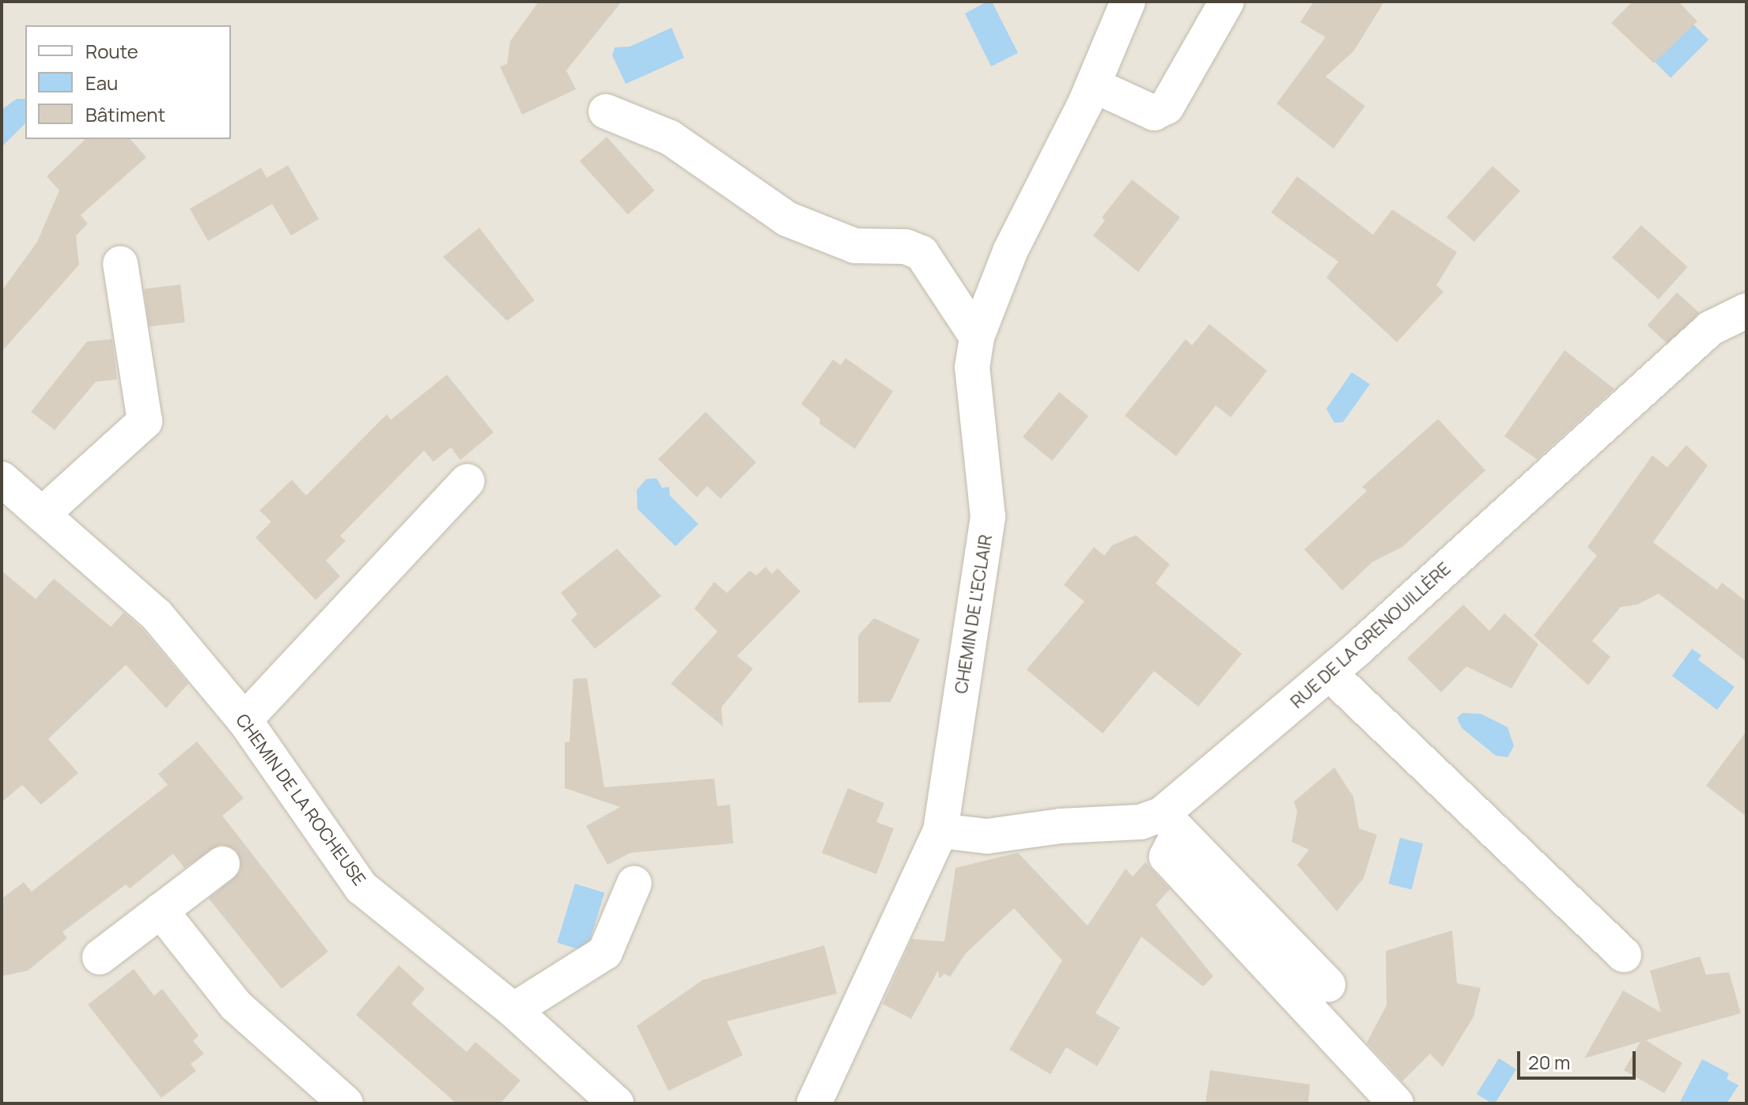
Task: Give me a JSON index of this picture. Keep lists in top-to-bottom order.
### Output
{
  "streets": {
    "street": ["CHEMIN DE L'ECLAIR", "RUE DE LA GRENOUILLÈRE", "CHEMIN DE LA ROCHEUSE"]
  },
  "crossings": [
    ["CHEMIN DE L'ECLAIR", "RUE DE LA GRENOUILLÈRE"]
  ],
  "legend": ["Route", "Eau", "Bâtiment"],
  "scale_bar": "20 m"
}
